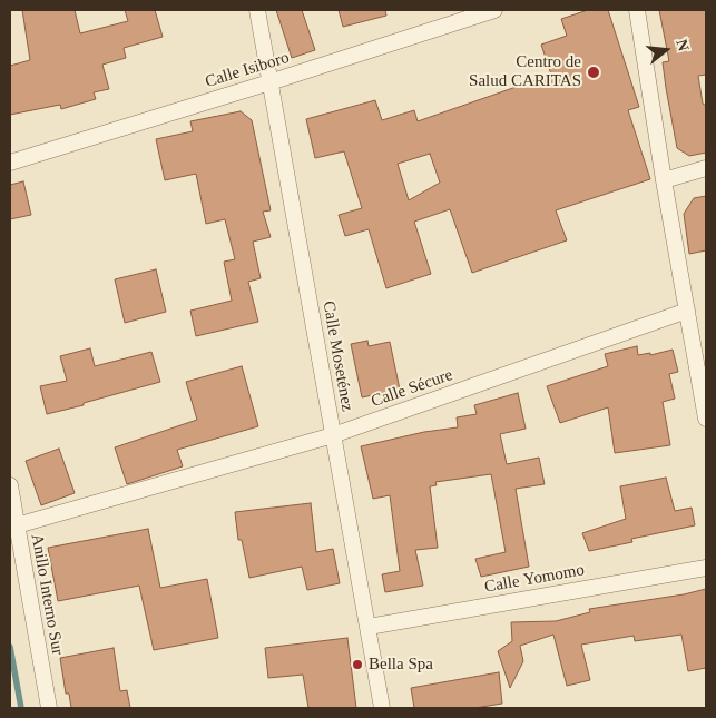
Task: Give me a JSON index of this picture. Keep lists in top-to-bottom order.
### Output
{
  "streets": {
    "street": [
      "Calle Isiboro",
      "Calle Moseténez",
      "Calle Sécure",
      "Calle Yomomo",
      "Anillo Interno Sur"
    ]
  },
  "crossings": [
    ["Calle Isiboro", "Calle Moseténez"],
    ["Calle Moseténez", "Calle Sécure"],
    ["Calle Moseténez", "Calle Yomomo"],
    ["Calle Sécure", "Anillo Interno Sur"]
  ],
  "places": ["Centro de Salud CARITAS", "Bella Spa"],
  "north": "right"
}
